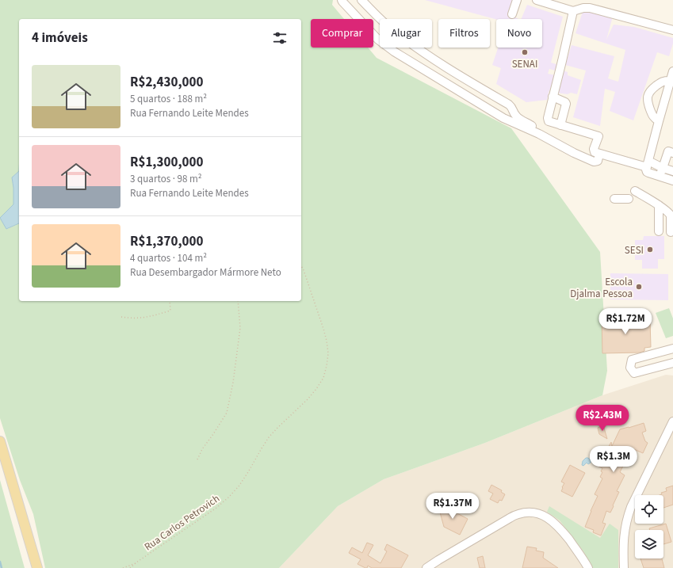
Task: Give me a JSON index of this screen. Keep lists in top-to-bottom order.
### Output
{
  "streets": {
    "path": ["Rua Carlos Petrovich"]
  },
  "places": ["SENAI", "SESI", "Escola Djalma Pessoa"],
  "page": {
    "chip": [
      "Comprar",
      "Alugar",
      "Filtros",
      "Novo"
    ],
    "heading": "4 imóveis",
    "list": [
      {
        "name": "R$2,430,000",
        "note": "5 quartos · 188 m² · Rua Fernando Leite Mendes"
      },
      {
        "name": "R$1,300,000",
        "note": "3 quartos · 98 m² · Rua Fernando Leite Mendes"
      },
      {
        "name": "R$1,370,000",
        "note": "4 quartos · 104 m² · Rua Desembargador Mármore Neto"
      }
    ],
    "price": [
      "R$1.72M",
      "R$2.43M",
      "R$1.3M",
      "R$1.37M"
    ]
  }
}
